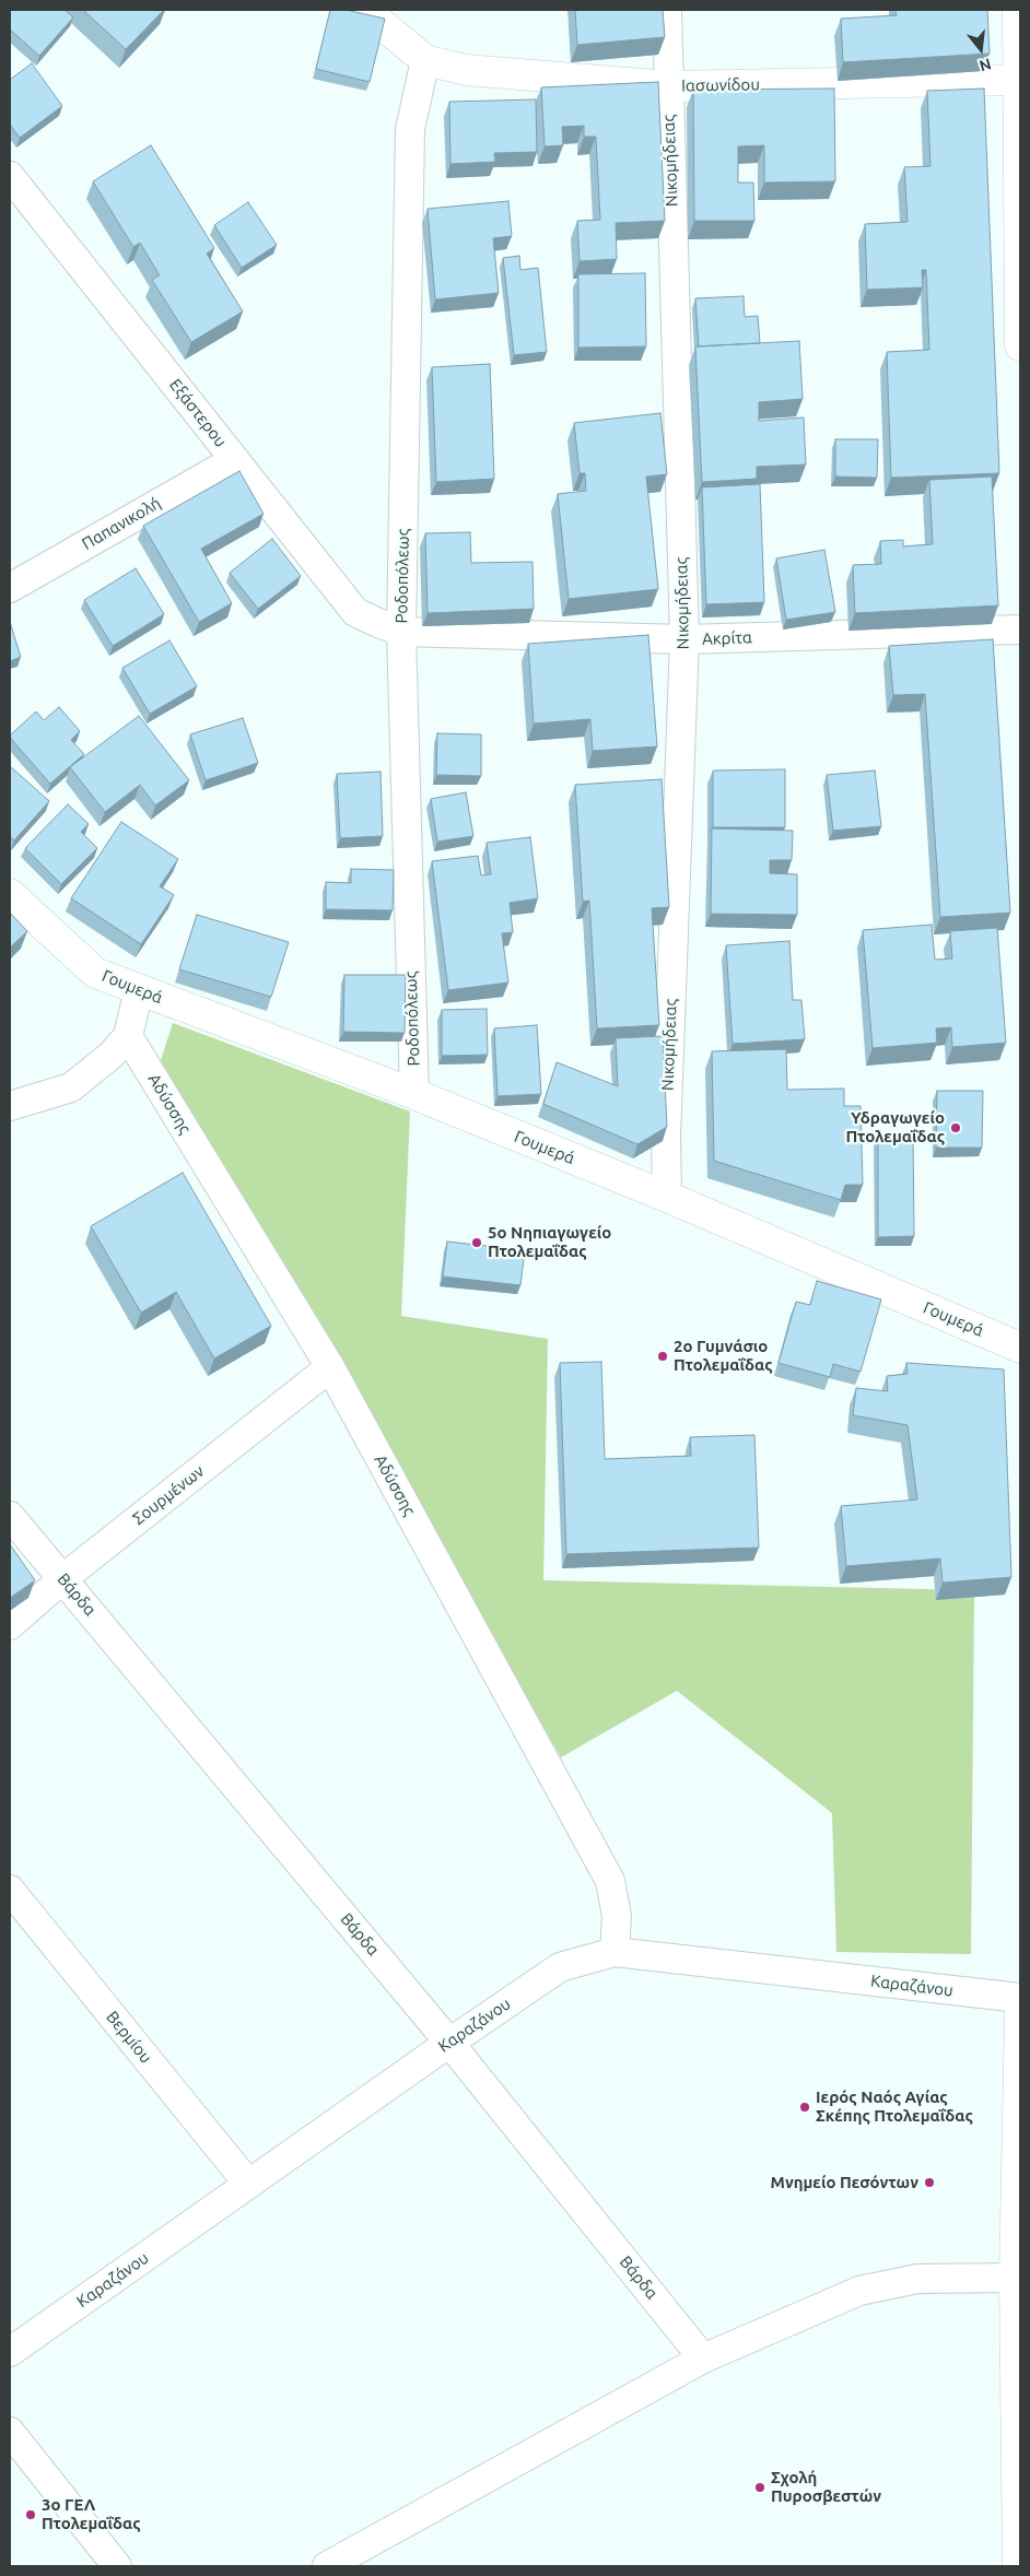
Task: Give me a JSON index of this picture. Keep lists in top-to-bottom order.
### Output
{
  "streets": {
    "street": [
      "Ιασωνίδου",
      "Νικομήδειας",
      "Εξάστερου",
      "Παπανικολή",
      "Ροδοπόλεως",
      "Ακρίτα",
      "Γουμερά",
      "Αδύσσης",
      "Σουρμένων",
      "Βάρδα",
      "Καραζάνου",
      "Βερμίου"
    ]
  },
  "crossings": [
    ["Ιασωνίδου", "Νικομήδειας"],
    ["Ιασωνίδου", "Ροδοπόλεως"],
    ["Νικομήδειας", "Ακρίτα"],
    ["Νικομήδειας", "Γουμερά"],
    ["Εξάστερου", "Παπανικολή"],
    ["Εξάστερου", "Ροδοπόλεως"],
    ["Εξάστερου", "Ακρίτα"],
    ["Ροδοπόλεως", "Ακρίτα"],
    ["Ροδοπόλεως", "Γουμερά"],
    ["Αδύσσης", "Σουρμένων"],
    ["Αδύσσης", "Καραζάνου"],
    ["Σουρμένων", "Βάρδα"],
    ["Βάρδα", "Καραζάνου"],
    ["Καραζάνου", "Βερμίου"]
  ],
  "places": [
    "Υδραγωγείο Πτολεμαΐδας",
    "5ο Νηπιαγωγείο Πτολεμαΐδας",
    "2ο Γυμνάσιο Πτολεμαΐδας",
    "Ιερός Ναός Αγίας Σκέπης Πτολεμαΐδας",
    "Μνημείο Πεσόντων",
    "Σχολή Πυροσβεστών",
    "3ο ΓΕΛ Πτολεμαΐδας"
  ],
  "north": "bottom"
}
